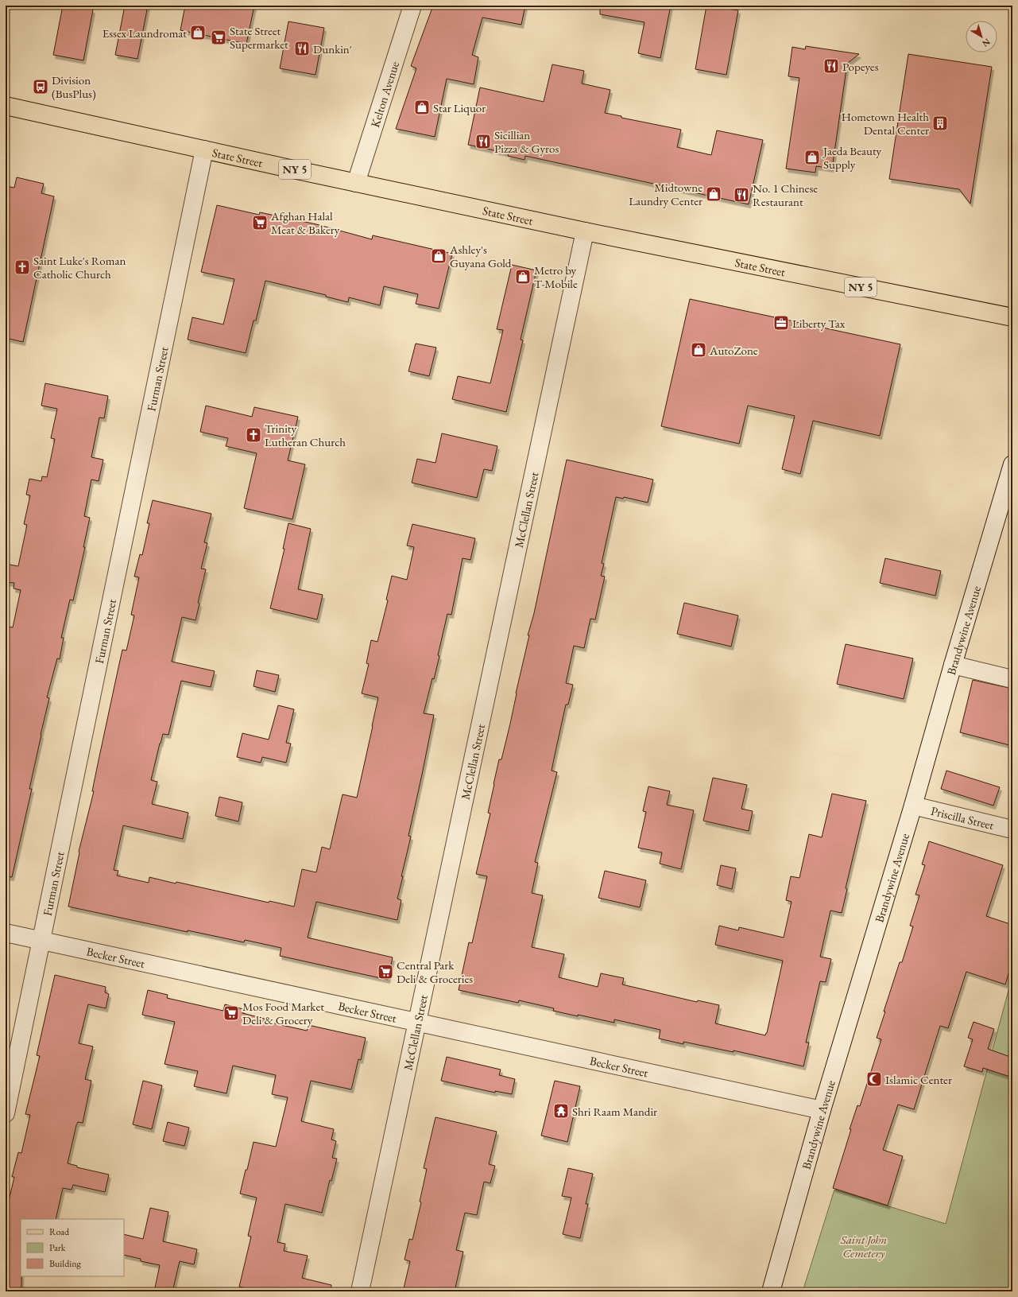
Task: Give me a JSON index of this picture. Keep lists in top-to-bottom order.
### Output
{
  "streets": {
    "main road": ["State Street", "NY 5"],
    "street": [
      "Kelton Avenue",
      "Furman Street",
      "McClellan Street",
      "Brandywine Avenue",
      "Priscilla Street",
      "Becker Street"
    ]
  },
  "crossings": [
    ["Kelton Avenue", "State Street"],
    ["State Street", "Furman Street"],
    ["State Street", "McClellan Street"],
    ["Furman Street", "Becker Street"],
    ["McClellan Street", "Becker Street"],
    ["Brandywine Avenue", "Priscilla Street"],
    ["Brandywine Avenue", "Becker Street"]
  ],
  "parks": ["Saint John Cemetery"],
  "places": {
    "shop": [
      "Essex Laundromat",
      "Star Liquor",
      "Jaeda Beauty Supply",
      "Midtowne Laundry Center",
      "Ashley's Guyana Gold",
      "Metro by T-Mobile",
      "AutoZone"
    ],
    "supermarket": [
      "State Street Supermarket",
      "Afghan Halal Meat & Bakery",
      "Central Park Deli & Groceries",
      "Mos Food Market Deli & Grocery"
    ],
    "restaurant": [
      "Dunkin'",
      "Popeyes",
      "Sicillian Pizza & Gyros",
      "No. 1 Chinese Restaurant"
    ],
    "bus stop": ["Division (BusPlus)"],
    "building": ["Hometown Health Dental Center"],
    "church": ["Saint Luke's Roman Catholic Church", "Trinity Lutheran Church"],
    "office": ["Liberty Tax"],
    "mosque": ["Islamic Center"],
    "temple": ["Shri Raam Mandir"]
  },
  "legend": ["Road", "Park", "Building"],
  "north": "bottom right"
}
